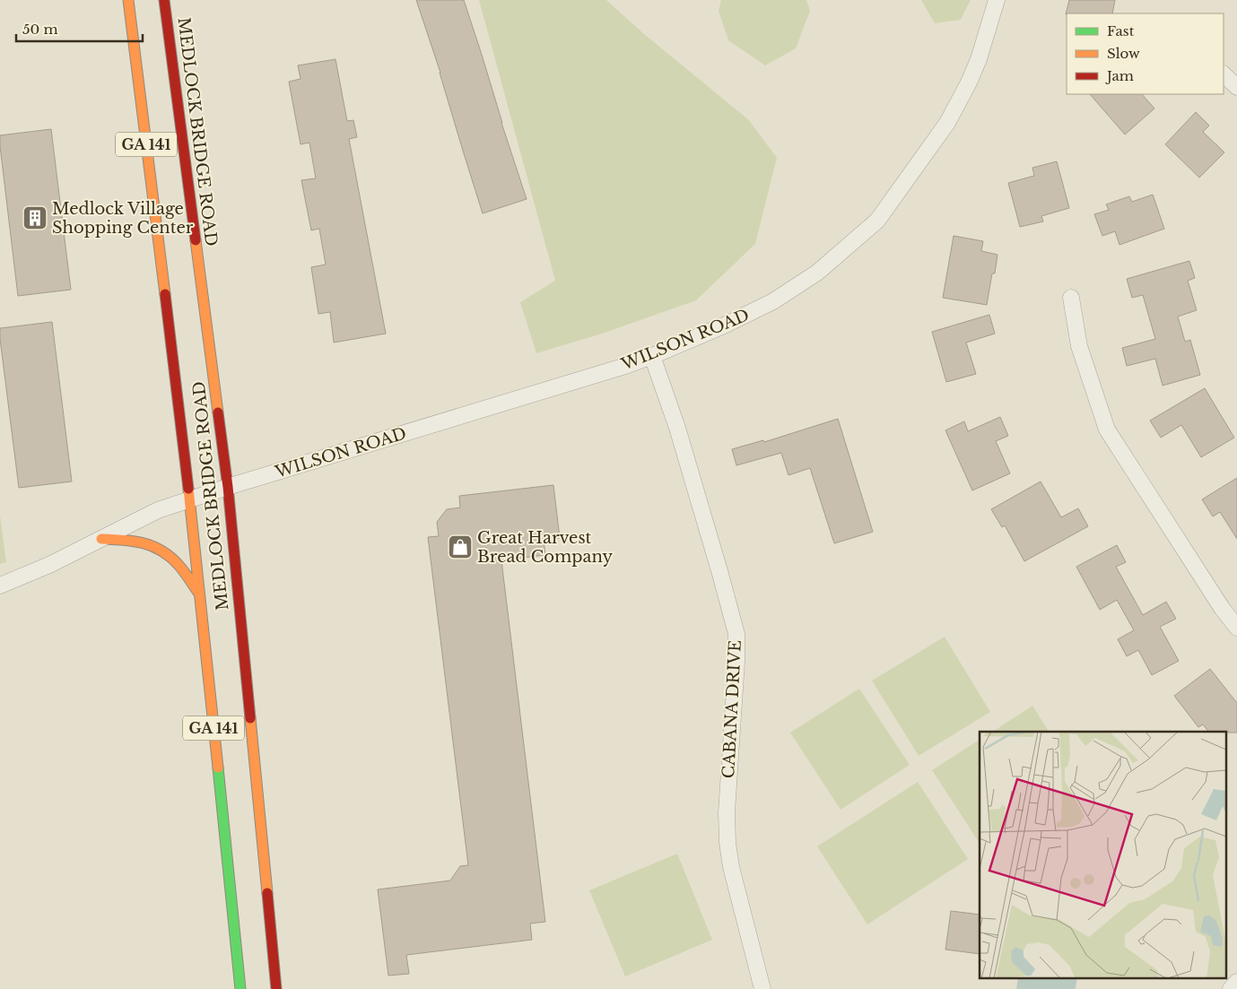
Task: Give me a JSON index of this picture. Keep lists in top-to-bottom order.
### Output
{
  "streets": {
    "highway": ["MEDLOCK BRIDGE ROAD", "GA 141"],
    "street": ["WILSON ROAD", "CABANA DRIVE"]
  },
  "crossings": [
    ["MEDLOCK BRIDGE ROAD", "WILSON ROAD"],
    ["WILSON ROAD", "CABANA DRIVE"]
  ],
  "places": {
    "building": ["Medlock Village Shopping Center"],
    "shop": ["Great Harvest Bread Company"]
  },
  "legend": ["Fast", "Slow", "Jam"],
  "scale_bar": "50 m"
}
